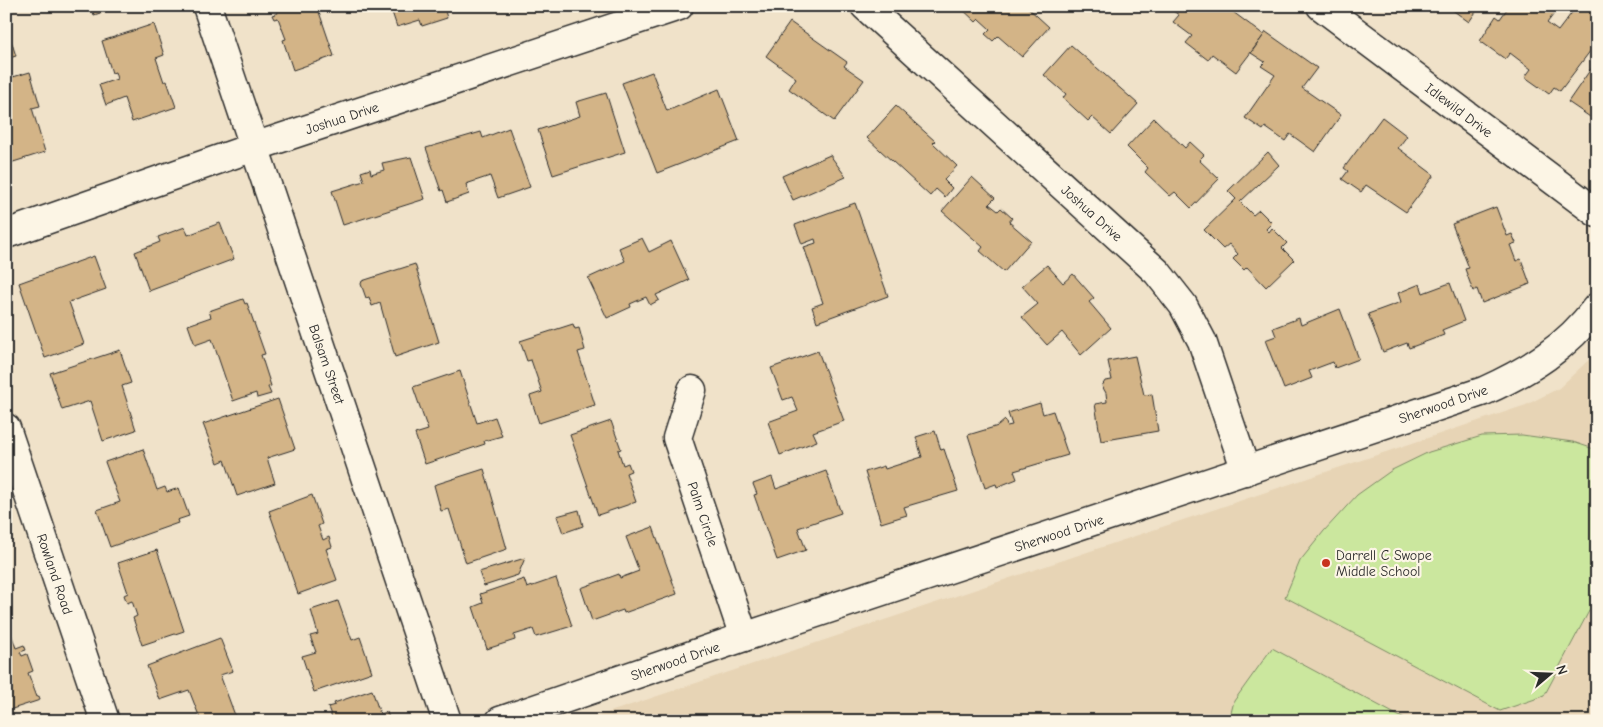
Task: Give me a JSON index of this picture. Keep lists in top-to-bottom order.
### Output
{
  "streets": {
    "street": [
      "Idlewild Drive",
      "Joshua Drive",
      "Balsam Street",
      "Sherwood Drive",
      "Palm Circle",
      "Rowland Road"
    ]
  },
  "crossings": [
    ["Joshua Drive", "Balsam Street"],
    ["Joshua Drive", "Sherwood Drive"],
    ["Sherwood Drive", "Palm Circle"]
  ],
  "places": ["Darrell C Swope Middle School"],
  "north": "right"
}
